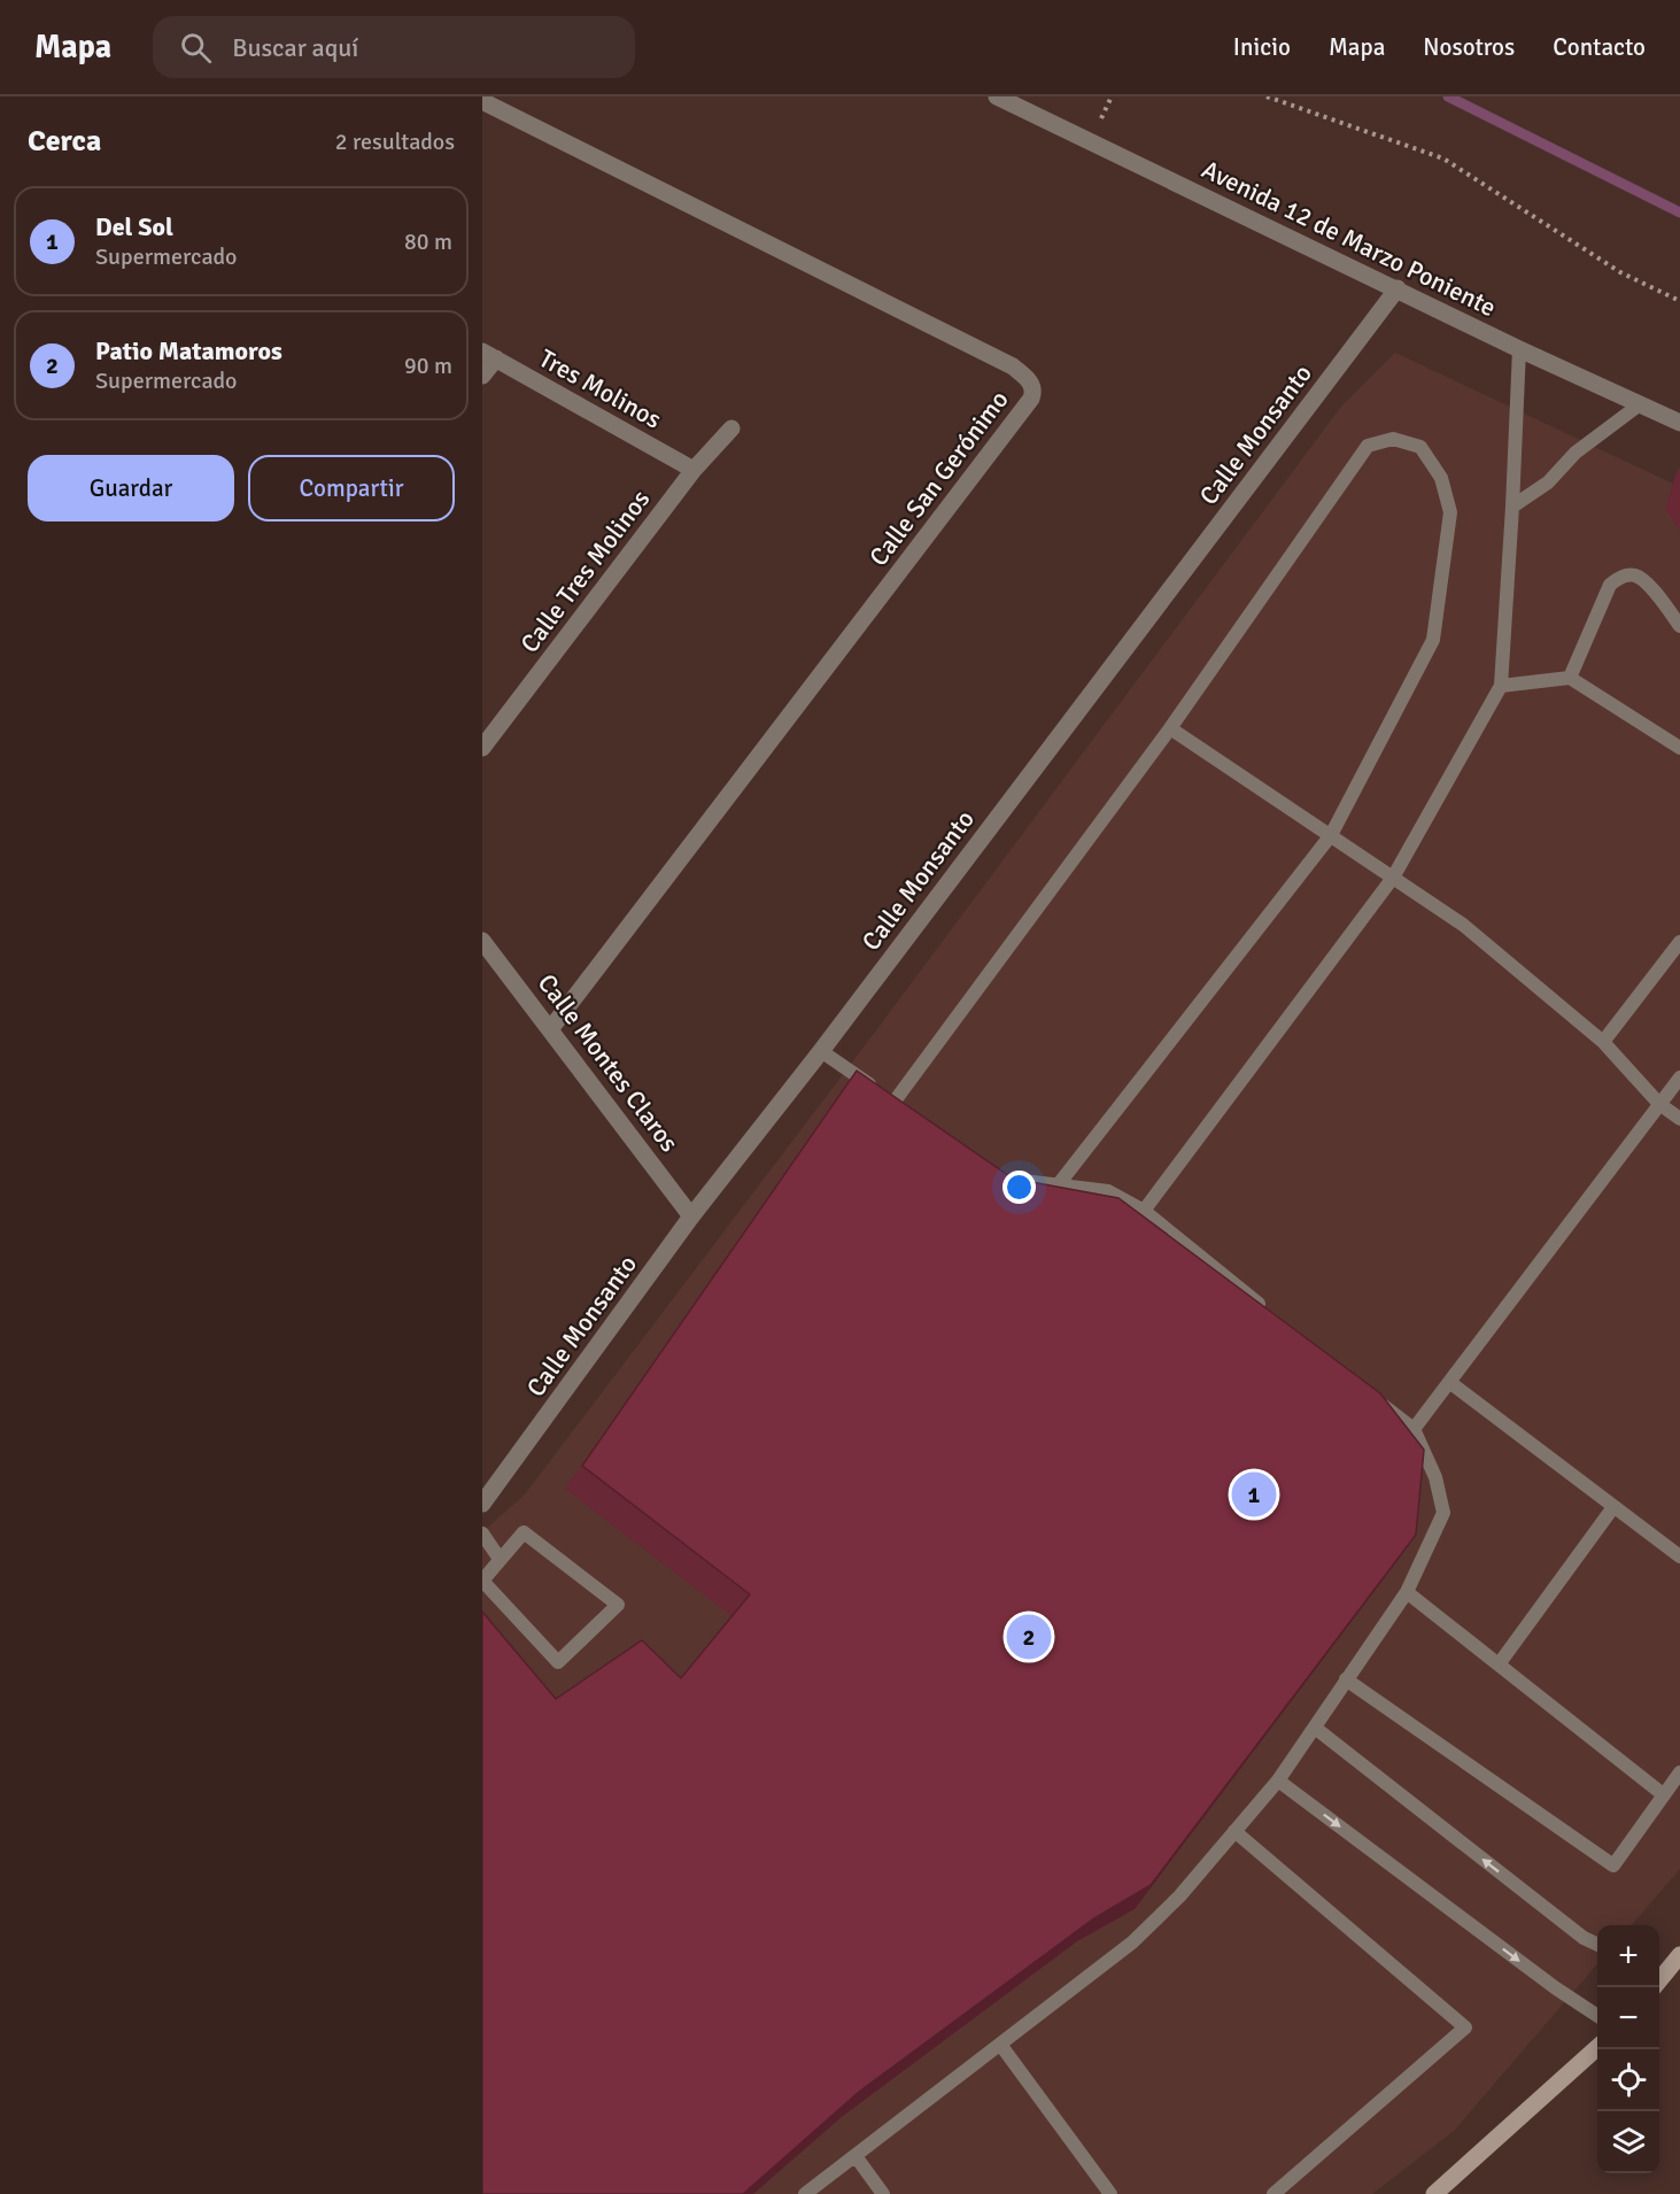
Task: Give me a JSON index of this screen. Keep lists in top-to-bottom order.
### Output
{
  "streets": {
    "street": [
      "Avenida 12 de Marzo Poniente",
      "Tres Molinos",
      "Calle Monsanto",
      "Calle San Gerónimo",
      "Calle Tres Molinos",
      "Calle Montes Claros"
    ]
  },
  "crossings": [
    ["Avenida 12 de Marzo Poniente", "Calle Monsanto"],
    ["Tres Molinos", "Calle Tres Molinos"],
    ["Calle Monsanto", "Calle Montes Claros"],
    ["Calle San Gerónimo", "Calle Montes Claros"]
  ],
  "page": {
    "header": "Mapa",
    "search": "Buscar aquí",
    "nav": [
      "Inicio",
      "Mapa",
      "Nosotros",
      "Contacto"
    ],
    "heading": ["Cerca", "2 resultados"],
    "list": [
      {
        "mark": "1",
        "name": "Del Sol",
        "note": "Supermercado",
        "value": "80 m"
      },
      {
        "mark": "2",
        "name": "Patio Matamoros",
        "note": "Supermercado",
        "value": "90 m"
      }
    ],
    "buttons": ["Guardar", "Compartir"],
    "pins": ["1", "2"],
    "map_buttons": ["+", "−"]
  }
}
